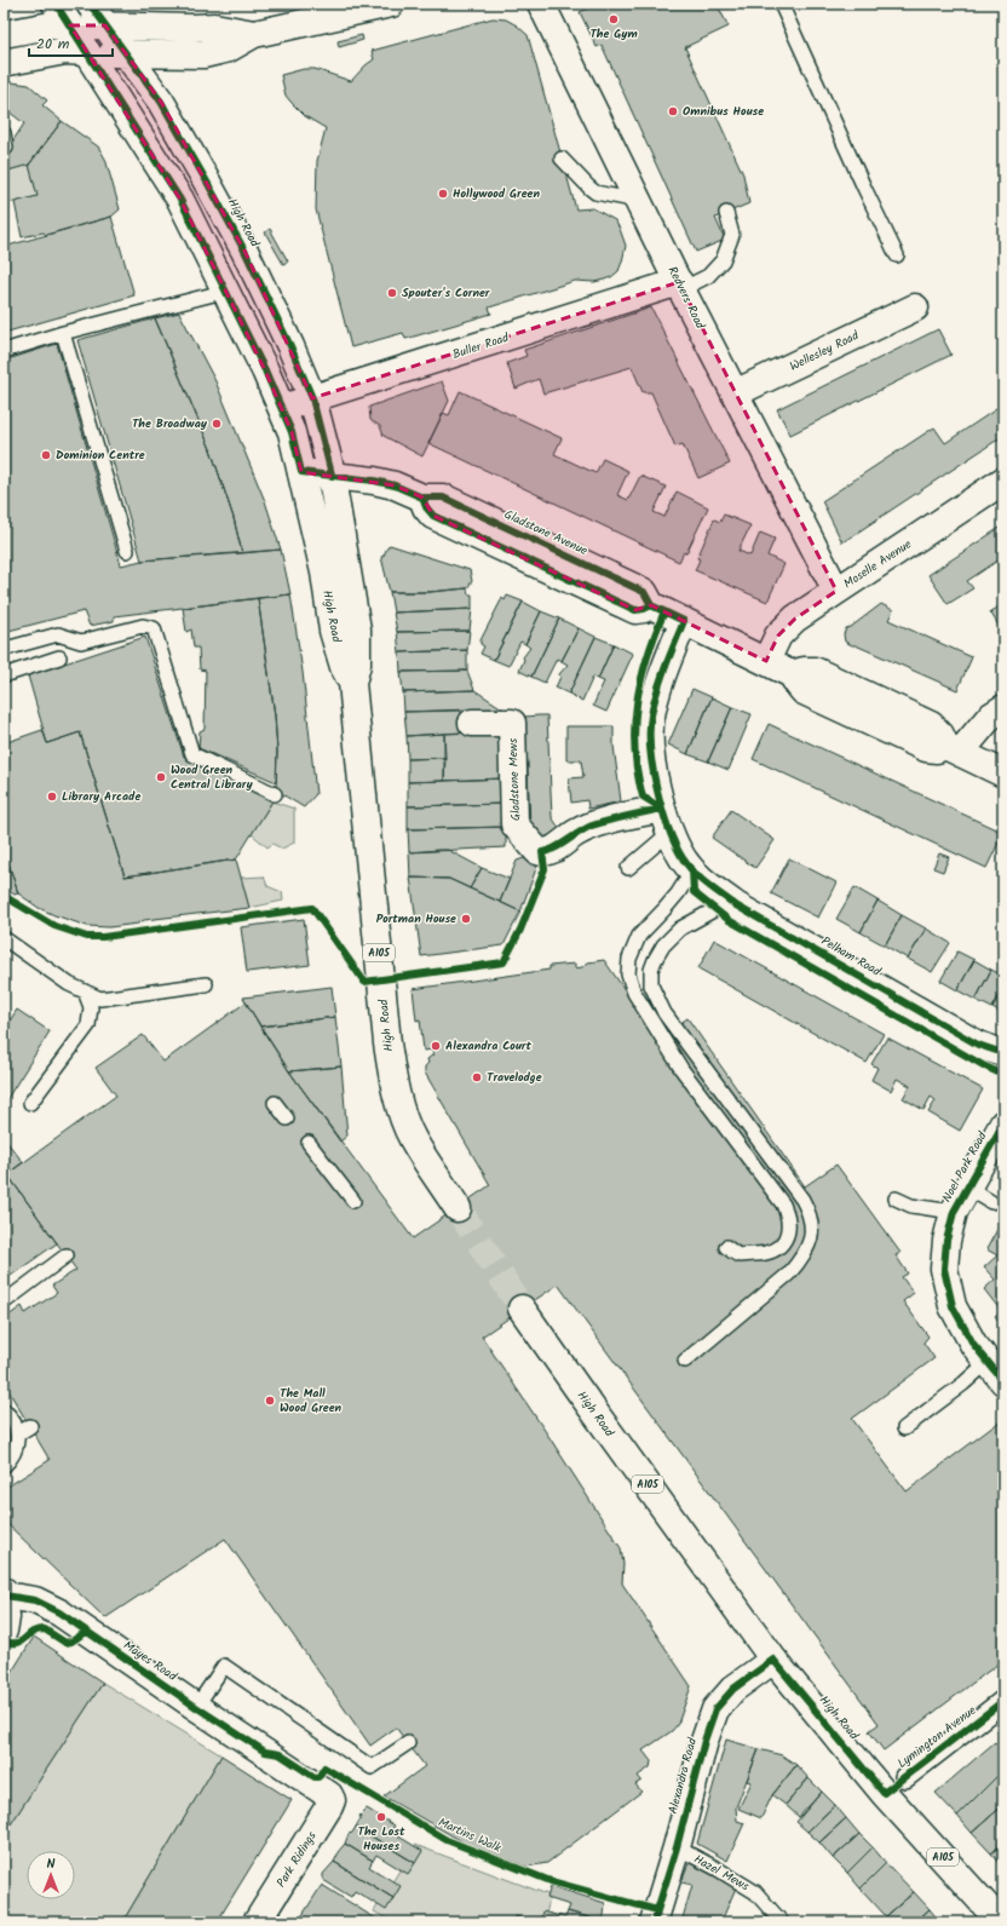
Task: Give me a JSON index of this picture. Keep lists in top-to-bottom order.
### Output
{
  "streets": {
    "street": [
      "High Road",
      "Redvers Road",
      "Buller Road",
      "Wellesley Road",
      "Gladstone Avenue",
      "Moselle Avenue",
      "Gladstone Mews",
      "A105",
      "Pelham Road",
      "Noel Park Road",
      "Mayes Road",
      "Lymington Avenue",
      "Alexandra Road",
      "Park Ridings"
    ],
    "lane": ["Hazel Mews"],
    "cycle path": ["Martins Walk"]
  },
  "crossings": [
    ["High Road", "Buller Road"],
    ["High Road", "Gladstone Avenue"],
    ["High Road", "Alexandra Road"],
    ["Redvers Road", "Buller Road"],
    ["Redvers Road", "Wellesley Road"],
    ["Redvers Road", "Moselle Avenue"],
    ["Gladstone Avenue", "Moselle Avenue"],
    ["Gladstone Avenue", "Pelham Road"],
    ["Gladstone Mews", "Pelham Road"],
    ["Mayes Road", "Park Ridings"],
    ["Alexandra Road", "Hazel Mews"]
  ],
  "places": [
    "The Gym",
    "Omnibus House",
    "Hollywood Green",
    "Spouter's Corner",
    "The Broadway",
    "Dominion Centre",
    "Wood Green Central Library",
    "Library Arcade",
    "Portman House",
    "Alexandra Court",
    "Travelodge",
    "The Mall Wood Green",
    "The Lost Houses"
  ],
  "scale_bar": "20 m",
  "north": "top"
}
